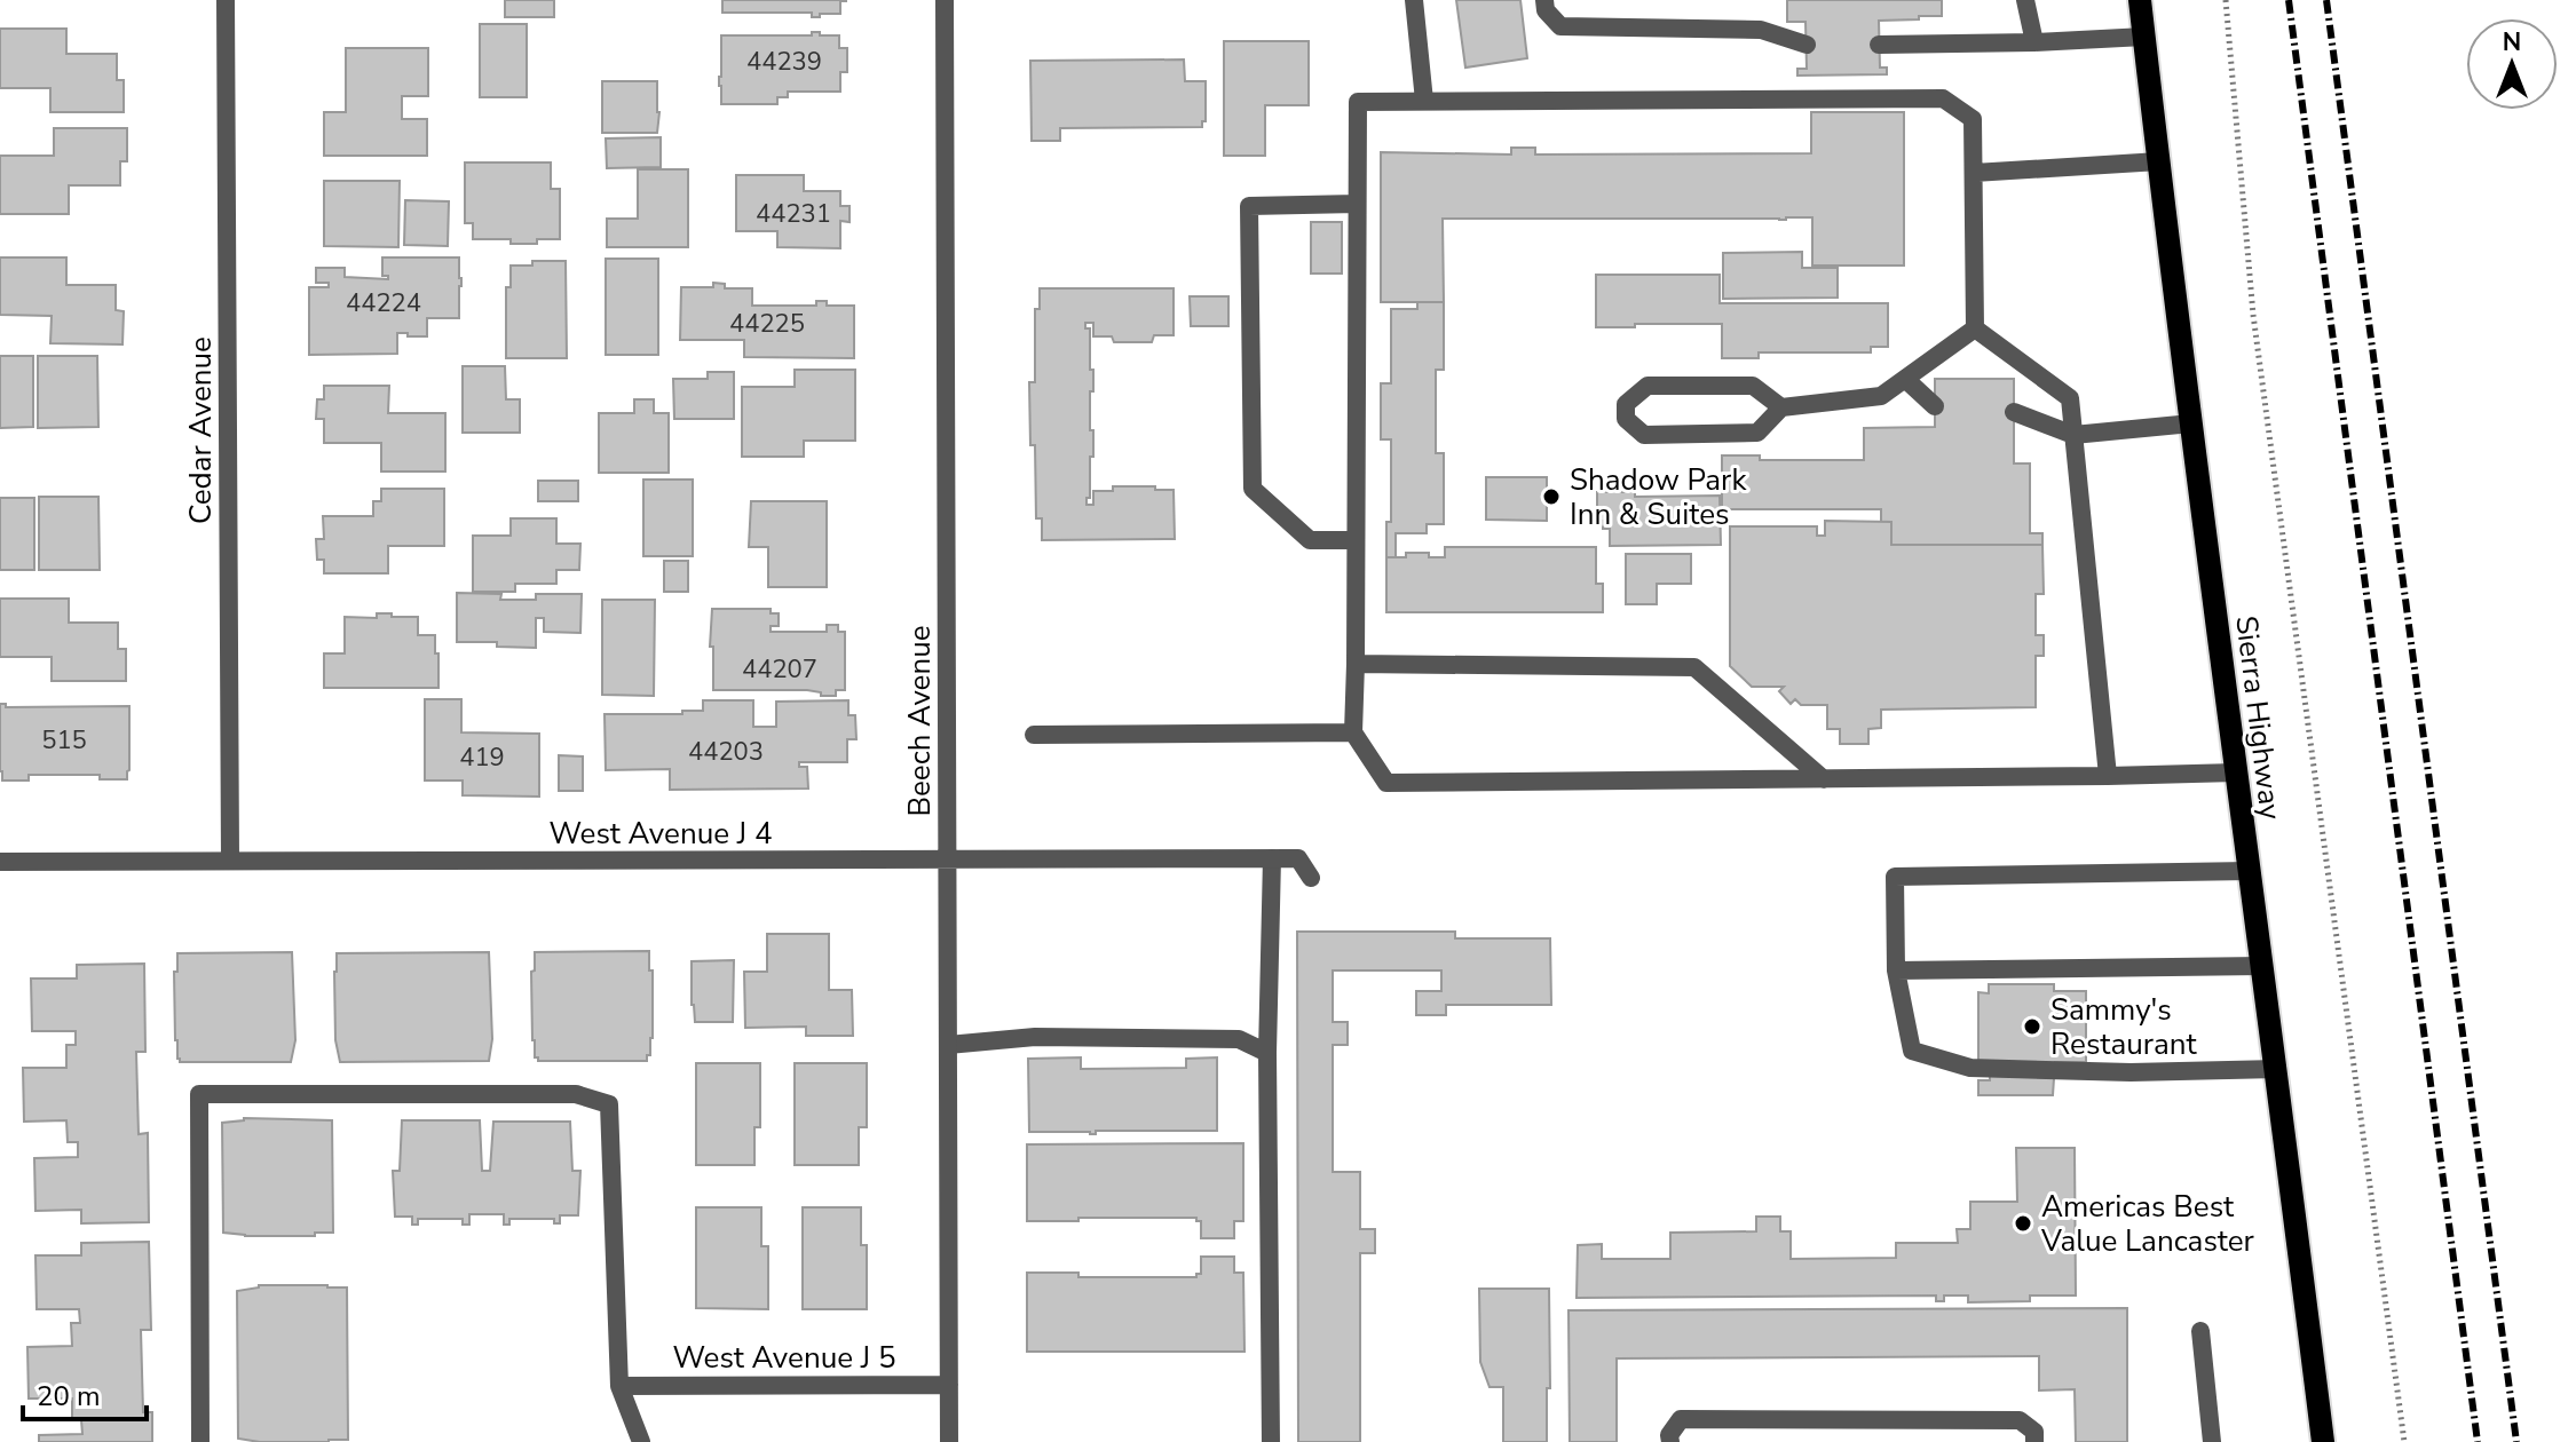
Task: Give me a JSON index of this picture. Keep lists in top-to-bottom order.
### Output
{
  "streets": {
    "main road": ["Sierra Highway"],
    "street": [
      "Cedar Avenue",
      "Beech Avenue",
      "West Avenue J 4",
      "West Avenue J 5"
    ]
  },
  "crossings": [
    ["Cedar Avenue", "West Avenue J 4"],
    ["Beech Avenue", "West Avenue J 4"],
    ["Beech Avenue", "West Avenue J 5"]
  ],
  "places": ["Shadow Park Inn & Suites", "Sammy's Restaurant", "Americas Best Value Lancaster"],
  "house_numbers": [
    "44239",
    "44231",
    "44224",
    "44225",
    "44207",
    "515",
    "44203",
    "419"
  ],
  "scale_bar": "20 m",
  "north": "top"
}
